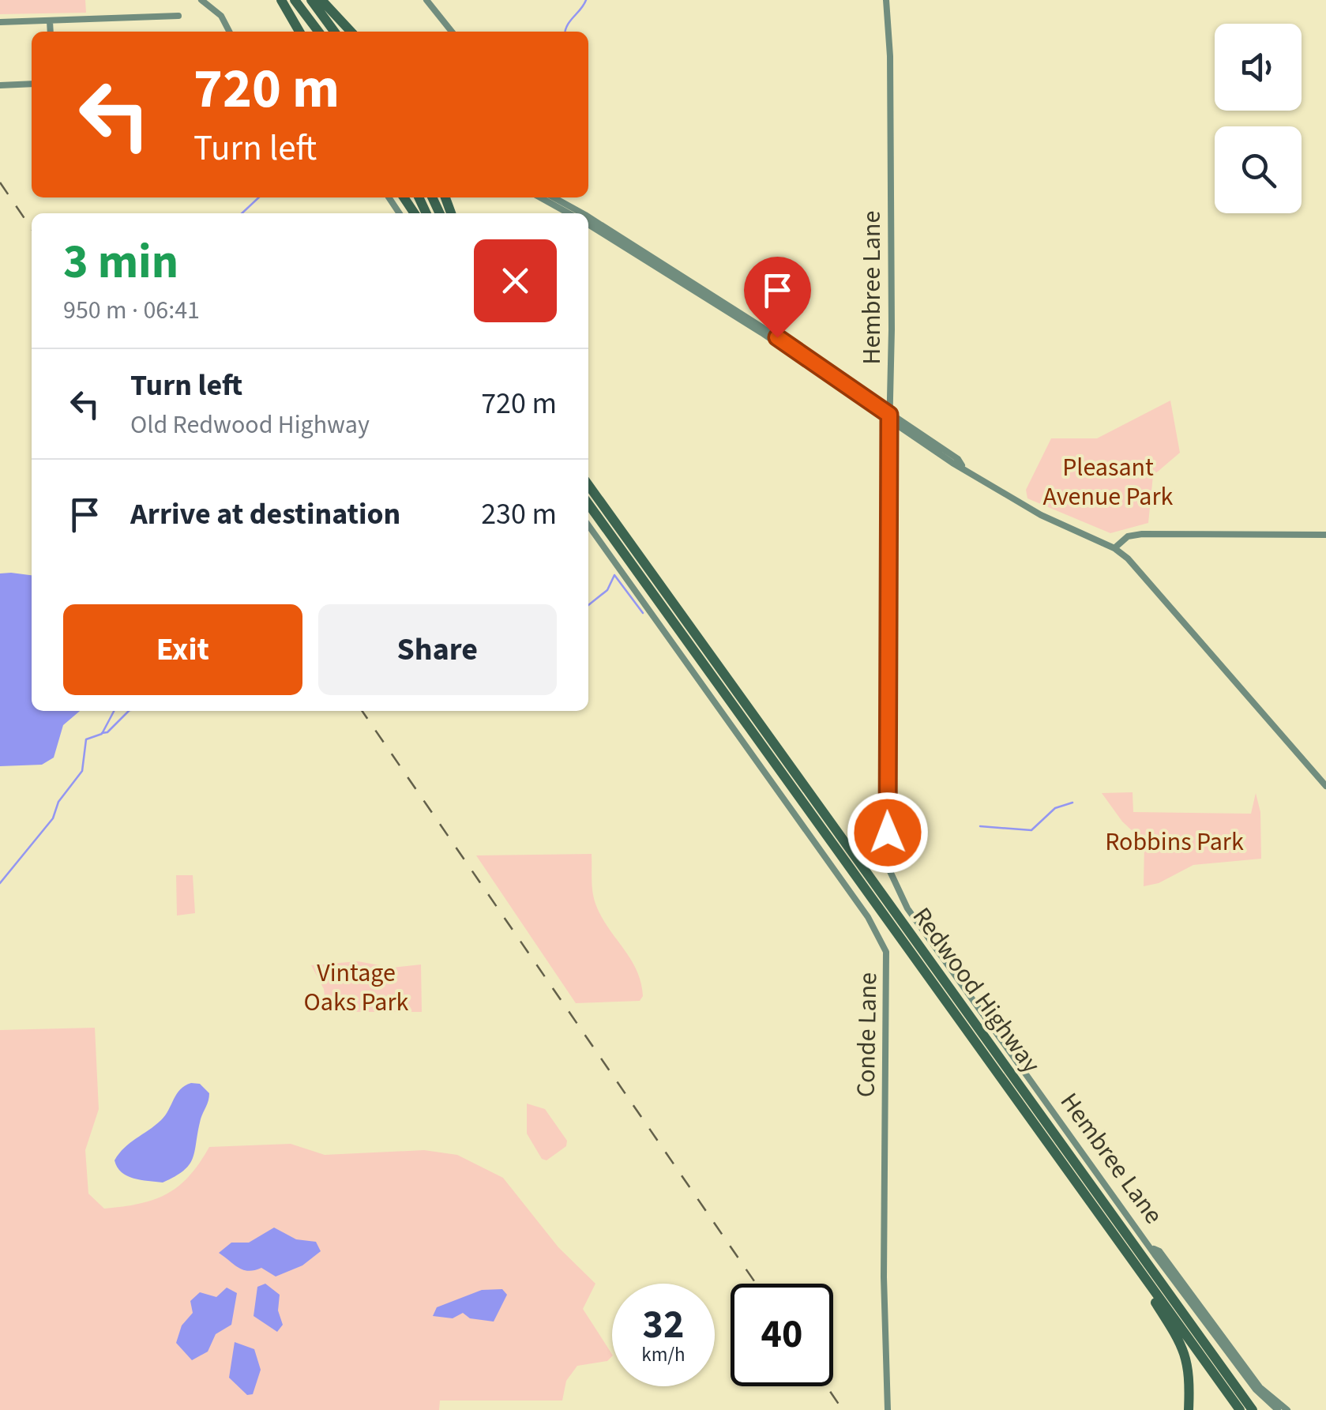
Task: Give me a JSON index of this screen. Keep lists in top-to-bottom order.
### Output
{
  "streets": {
    "highway": ["Redwood Highway"],
    "street": ["Hembree Lane", "Conde Lane"]
  },
  "parks": ["Pleasant Avenue Park", "Robbins Park", "Vintage Oaks Park"],
  "page": {
    "turn": ["720 m", "Turn left"],
    "heading": ["3 min", "950 m · 06:41"],
    "list": [
      {
        "name": "Turn left",
        "note": "Old Redwood Highway",
        "value": "720 m"
      },
      {
        "name": "Arrive at destination",
        "value": "230 m"
      }
    ],
    "buttons": ["Exit", "Share"],
    "speed": "32 km/h",
    "limit": "40"
  }
}
